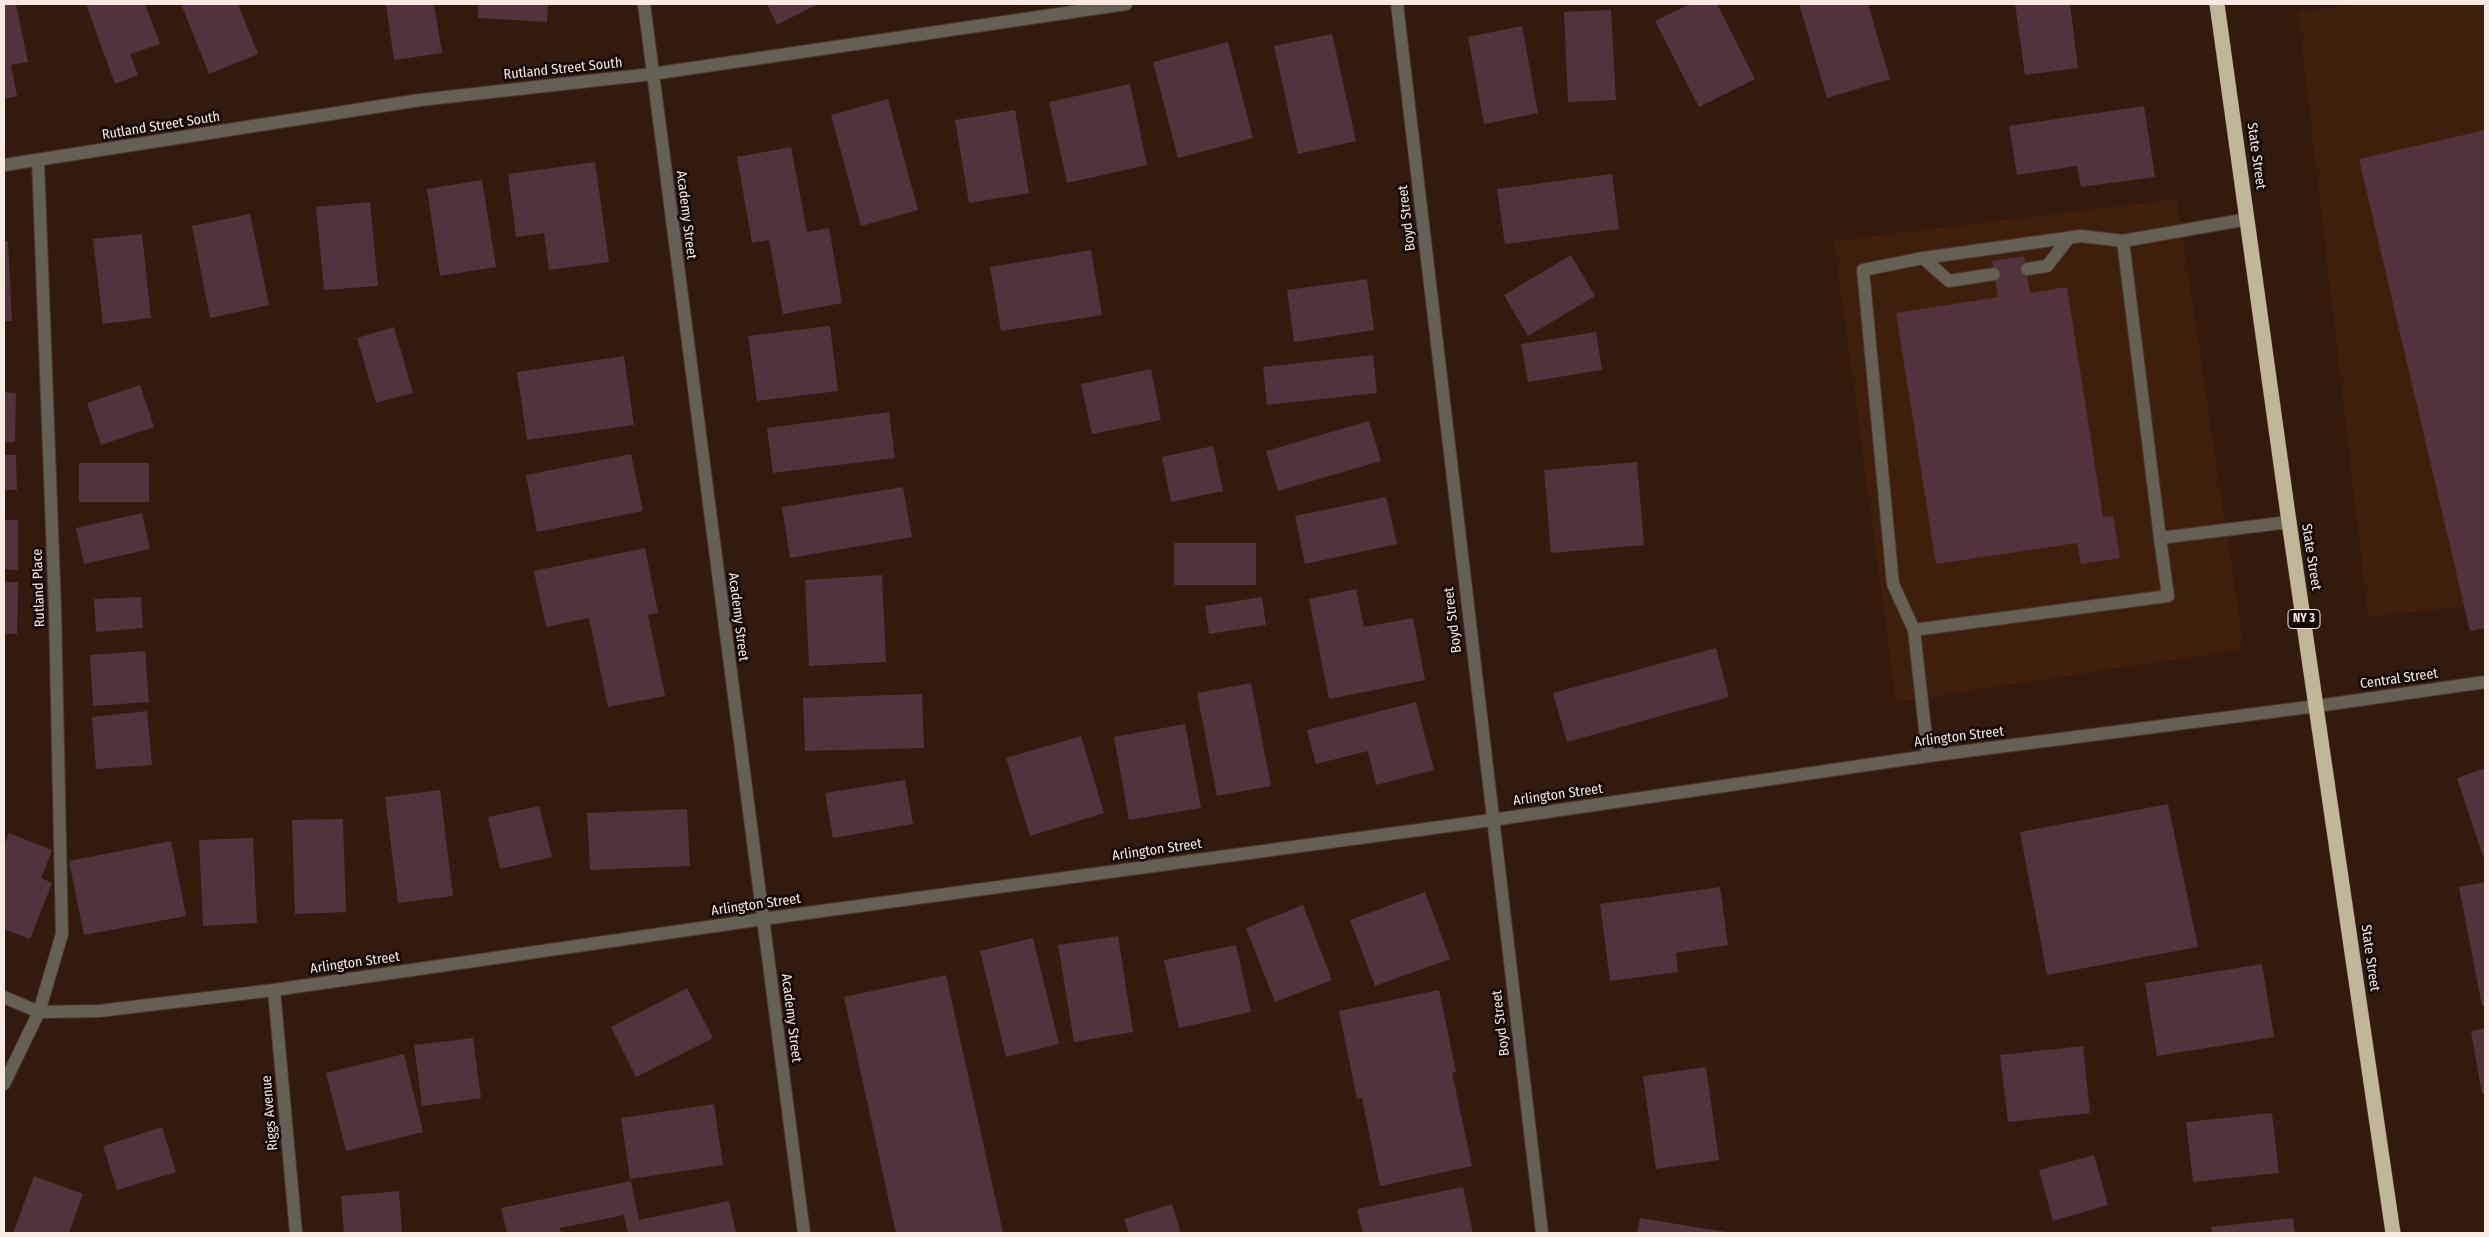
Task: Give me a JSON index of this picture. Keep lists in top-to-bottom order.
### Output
{
  "streets": {
    "highway": ["State Street", "NY 3"],
    "street": [
      "Rutland Street South",
      "Academy Street",
      "Boyd Street",
      "Rutland Place",
      "Central Street",
      "Arlington Street",
      "Riggs Avenue"
    ]
  },
  "crossings": [
    ["Rutland Street South", "Academy Street"],
    ["Rutland Street South", "Rutland Place"],
    ["State Street", "Central Street"],
    ["State Street", "Arlington Street"],
    ["Academy Street", "Arlington Street"],
    ["Boyd Street", "Arlington Street"],
    ["Rutland Place", "Arlington Street"],
    ["Central Street", "Arlington Street"],
    ["Arlington Street", "Riggs Avenue"]
  ]
}
